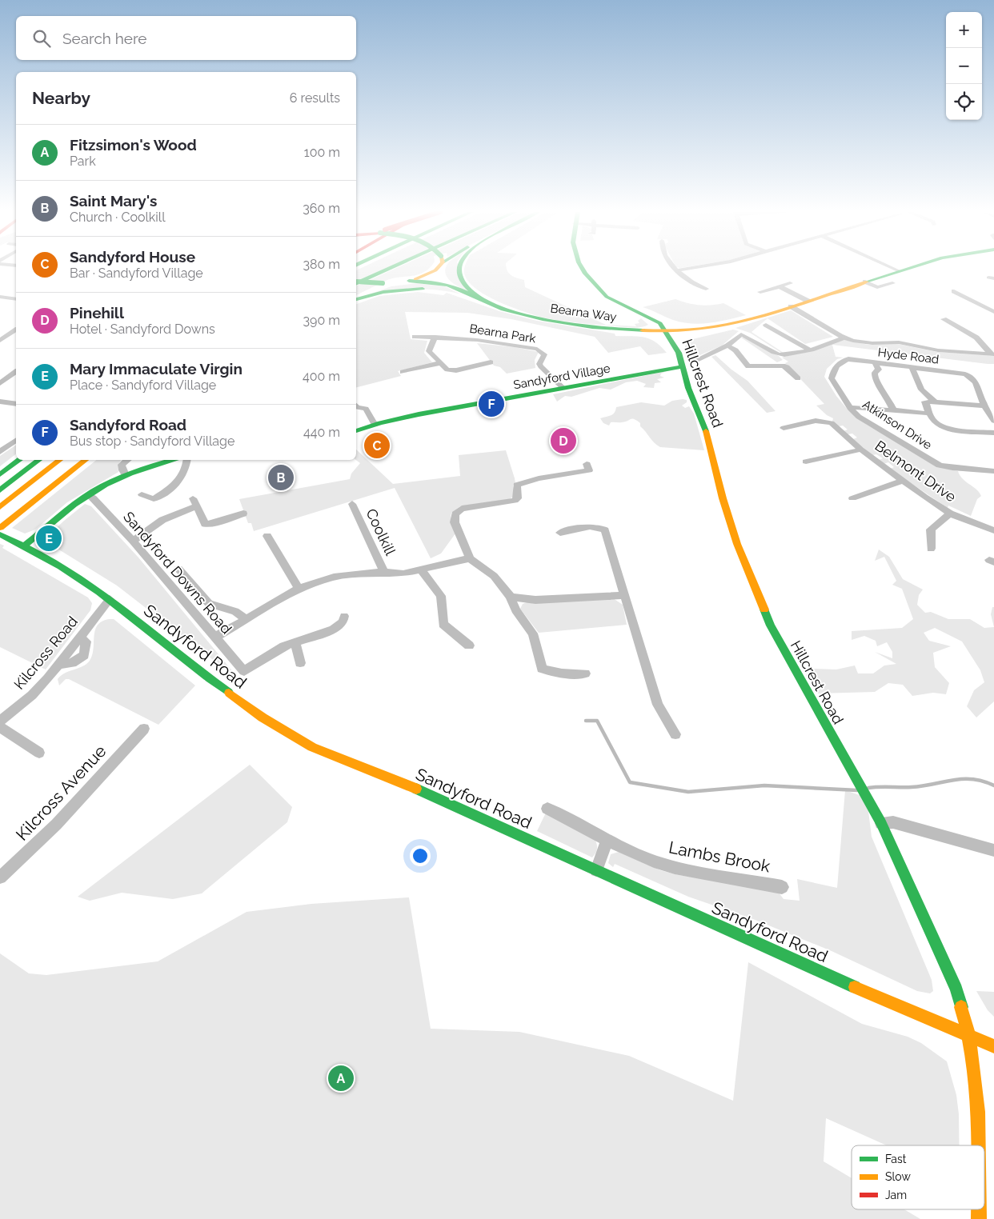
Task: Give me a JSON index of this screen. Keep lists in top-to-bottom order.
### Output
{
  "streets": {
    "main road": [
      "Bearna Way",
      "Sandyford Village",
      "Hillcrest Road",
      "Sandyford Road"
    ],
    "street": [
      "Bearna Park",
      "Hyde Road",
      "Atkinson Drive",
      "Belmont Drive",
      "Coolkill",
      "Sandyford Downs Road",
      "Kilcross Road",
      "Kilcross Avenue",
      "Lambs Brook"
    ]
  },
  "crossings": [
    ["Bearna Way", "Hillcrest Road"],
    ["Bearna Park", "Sandyford Village"],
    ["Hyde Road", "Atkinson Drive"],
    ["Sandyford Village", "Hillcrest Road"],
    ["Hillcrest Road", "Sandyford Road"],
    ["Coolkill", "Sandyford Downs Road"],
    ["Sandyford Road", "Kilcross Road"]
  ],
  "legend": ["Fast", "Slow", "Jam"],
  "page": {
    "map_buttons": ["+", "−"],
    "search": "Search here",
    "heading": ["Nearby", "6 results"],
    "list": [
      {
        "mark": "A",
        "name": "Fitzsimon's Wood",
        "note": "Park",
        "value": "100 m"
      },
      {
        "mark": "B",
        "name": "Saint Mary's",
        "note": "Church · Coolkill",
        "value": "360 m"
      },
      {
        "mark": "C",
        "name": "Sandyford House",
        "note": "Bar · Sandyford Village",
        "value": "380 m"
      },
      {
        "mark": "D",
        "name": "Pinehill",
        "note": "Hotel · Sandyford Downs",
        "value": "390 m"
      },
      {
        "mark": "E",
        "name": "Mary Immaculate Virgin",
        "note": "Place · Sandyford Village",
        "value": "400 m"
      },
      {
        "mark": "F",
        "name": "Sandyford Road",
        "note": "Bus stop · Sandyford Village",
        "value": "440 m"
      }
    ],
    "pins": [
      "F",
      "D",
      "C",
      "B",
      "E",
      "A"
    ]
  }
}
